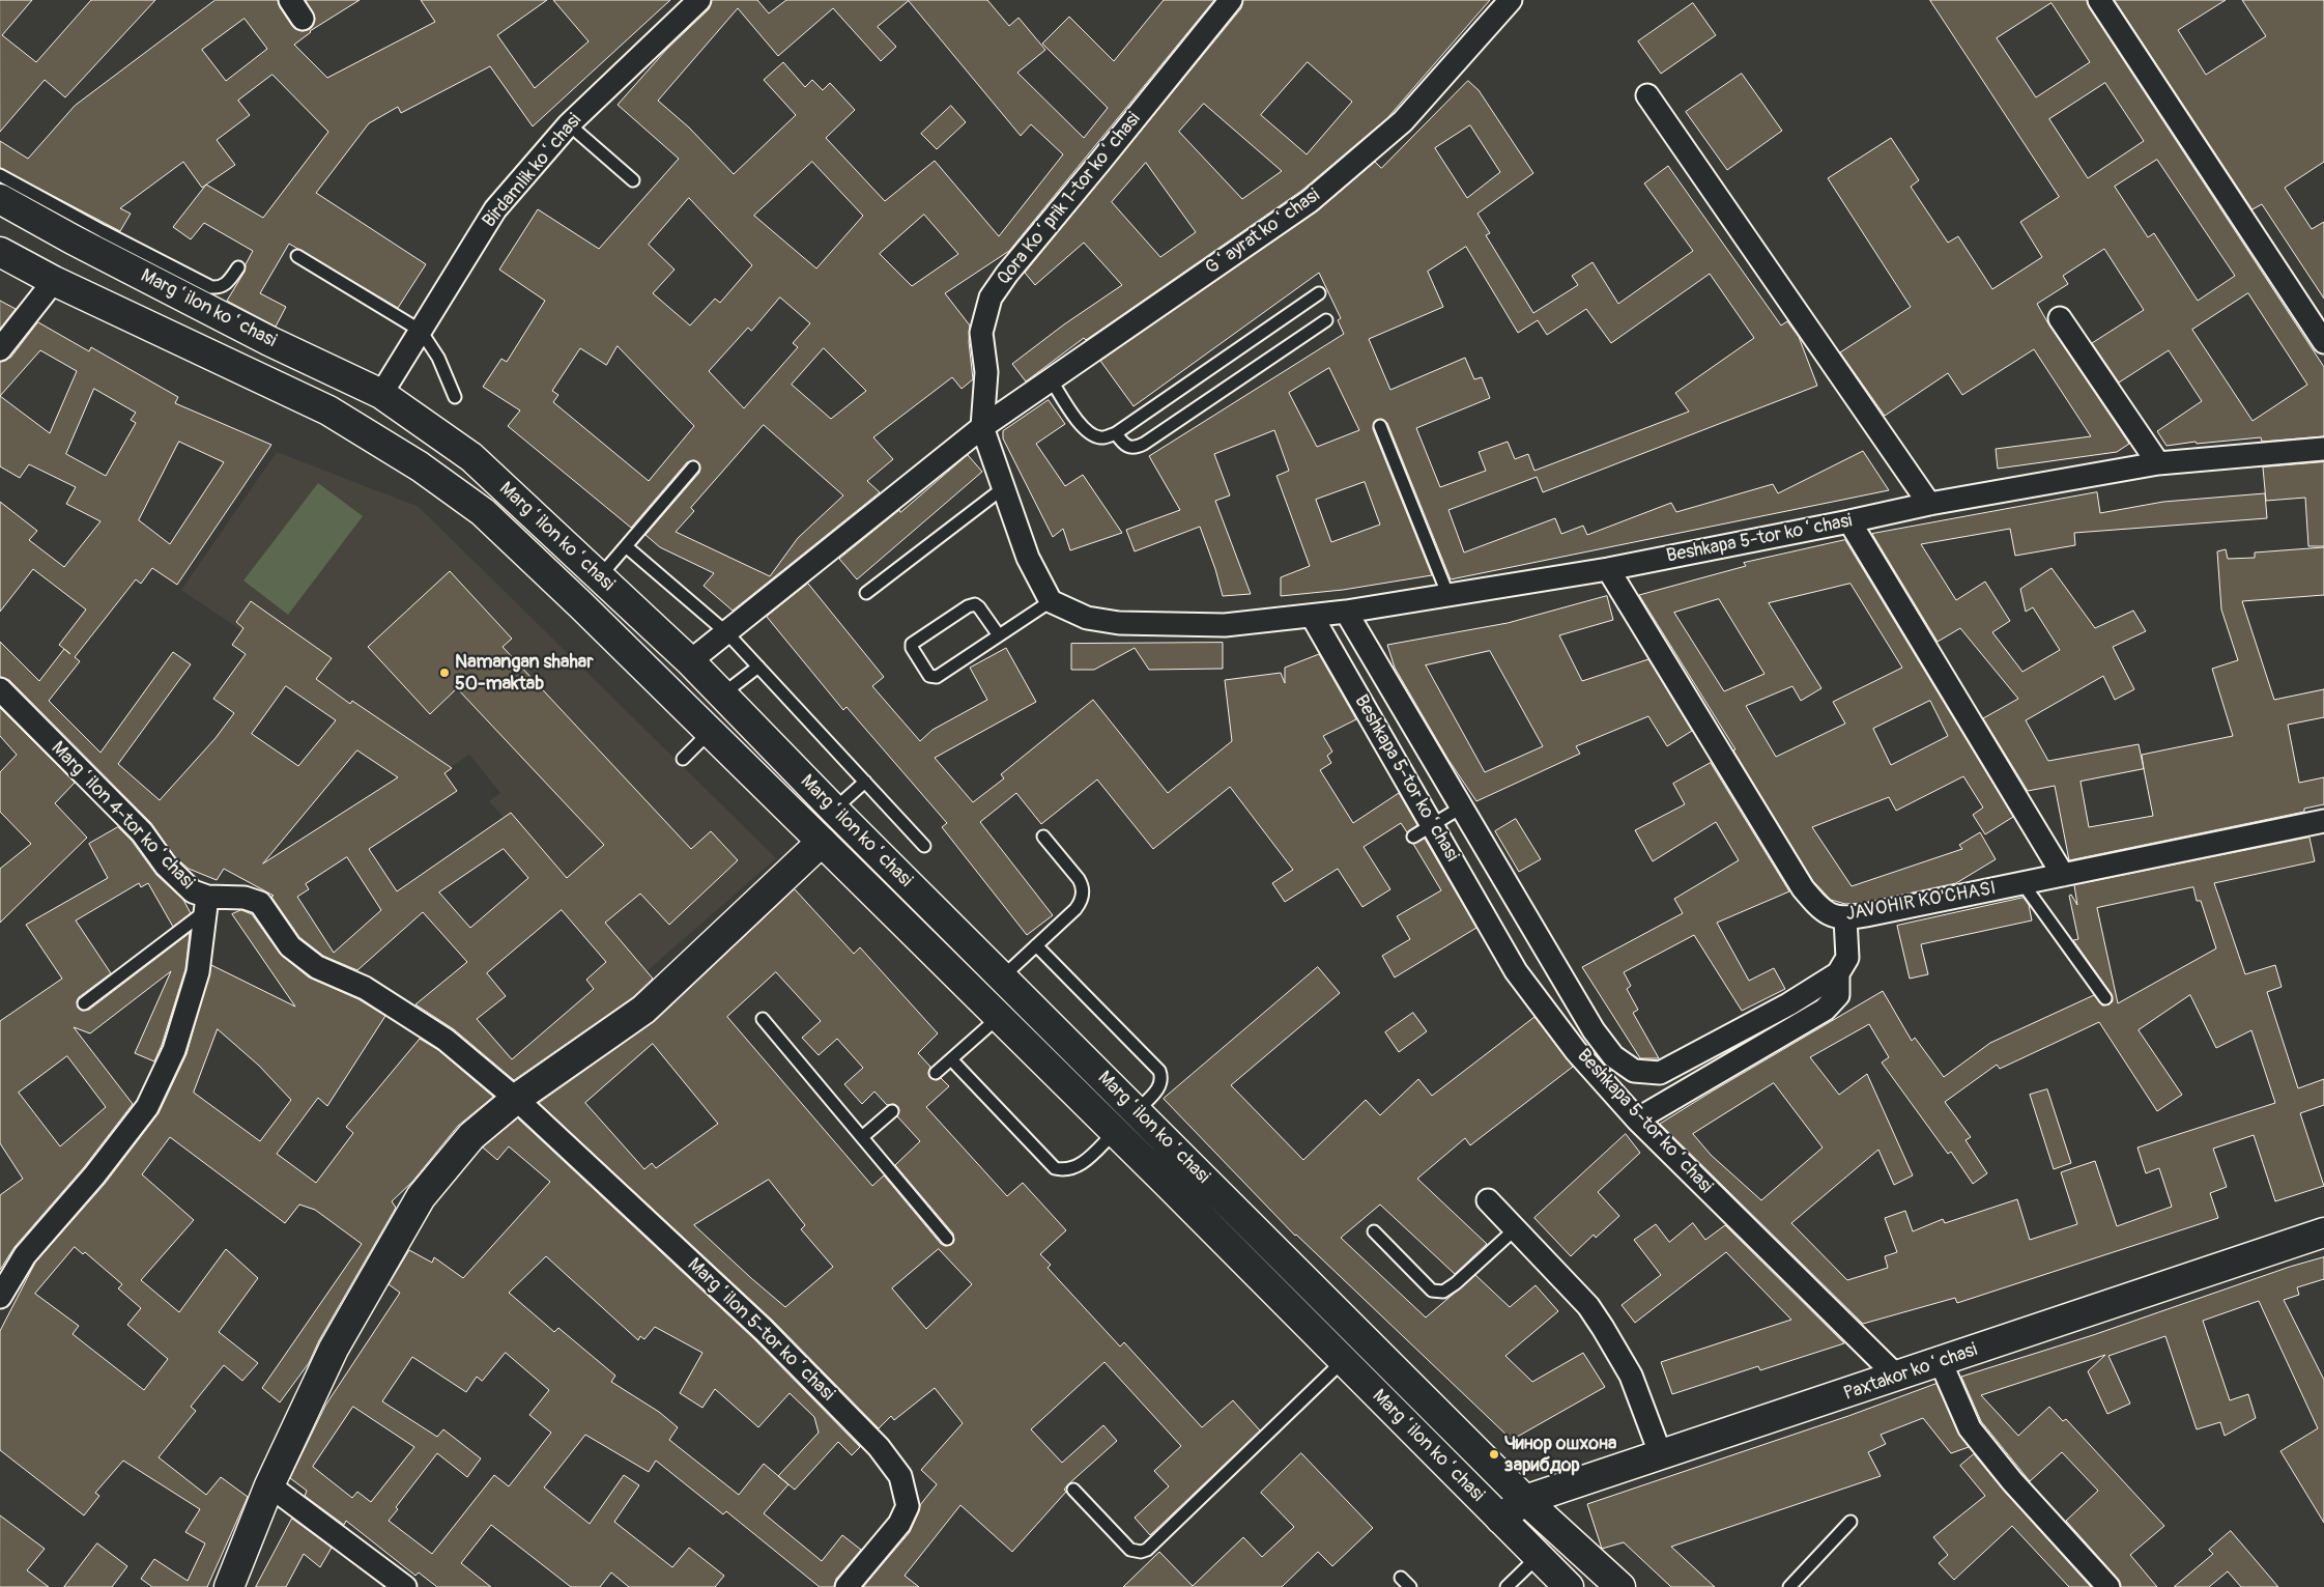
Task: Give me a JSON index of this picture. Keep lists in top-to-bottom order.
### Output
{
  "streets": {
    "main road": ["Margʻilon koʻchasi", "Paxtakor koʻchasi"],
    "street": [
      "Birdamlik koʻchasi",
      "Qora Koʻprik 1-tor koʻchasi",
      "Gʻayrat koʻchasi",
      "Beshkapa 5-tor koʻchasi",
      "Margʻilon 4-tor koʻchasi",
      "JAVOHIR KO'CHASI",
      "Margʻilon 5-tor koʻchasi"
    ]
  },
  "crossings": [
    ["Birdamlik koʻchasi", "Margʻilon koʻchasi"],
    ["Qora Koʻprik 1-tor koʻchasi", "Gʻayrat koʻchasi"],
    ["Gʻayrat koʻchasi", "Margʻilon koʻchasi"],
    ["Margʻilon koʻchasi", "Paxtakor koʻchasi"],
    ["Beshkapa 5-tor koʻchasi", "JAVOHIR KO'CHASI"],
    ["Beshkapa 5-tor koʻchasi", "Paxtakor koʻchasi"],
    ["Margʻilon 4-tor koʻchasi", "Margʻilon 5-tor koʻchasi"]
  ],
  "places": ["Namangan shahar 50-maktab", "Чинор ошхона зарибдор"]
}
